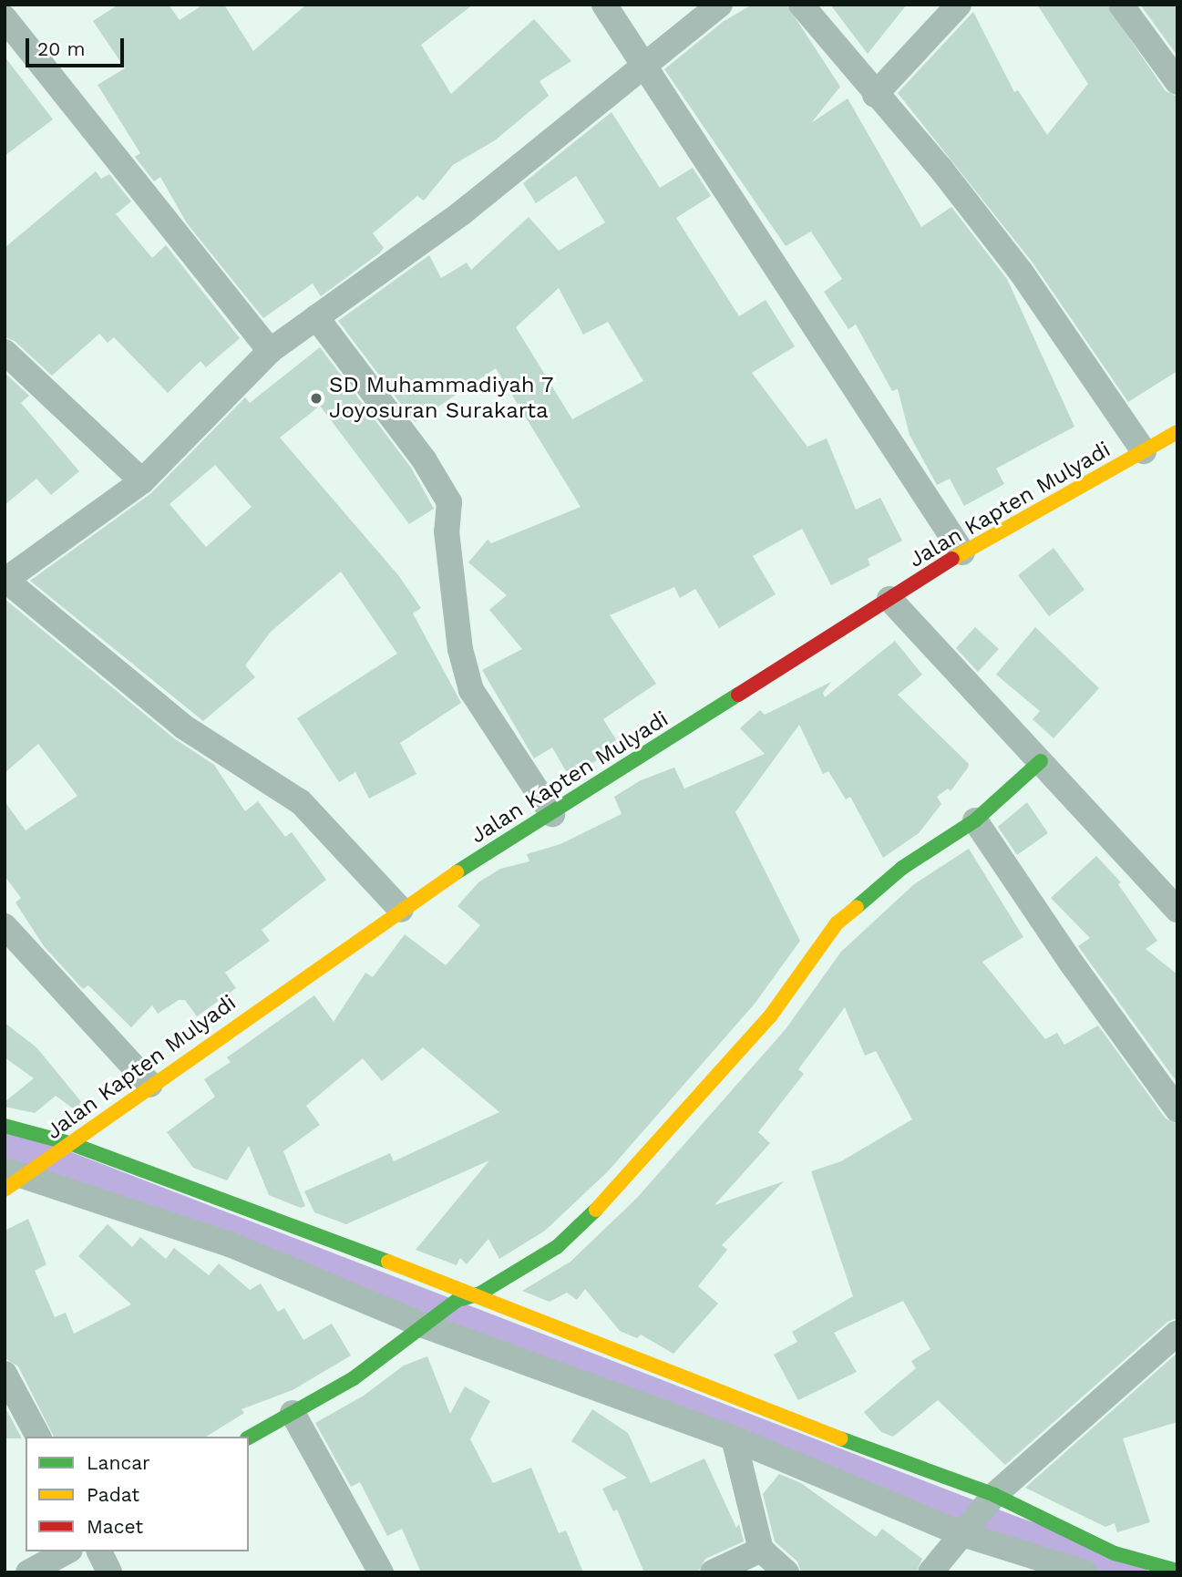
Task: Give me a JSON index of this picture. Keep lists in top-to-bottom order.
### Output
{
  "streets": {
    "street": ["Jalan Kapten Mulyadi"]
  },
  "places": ["SD Muhammadiyah 7 Joyosuran Surakarta"],
  "legend": ["Lancar", "Padat", "Macet"],
  "scale_bar": "20 m"
}
